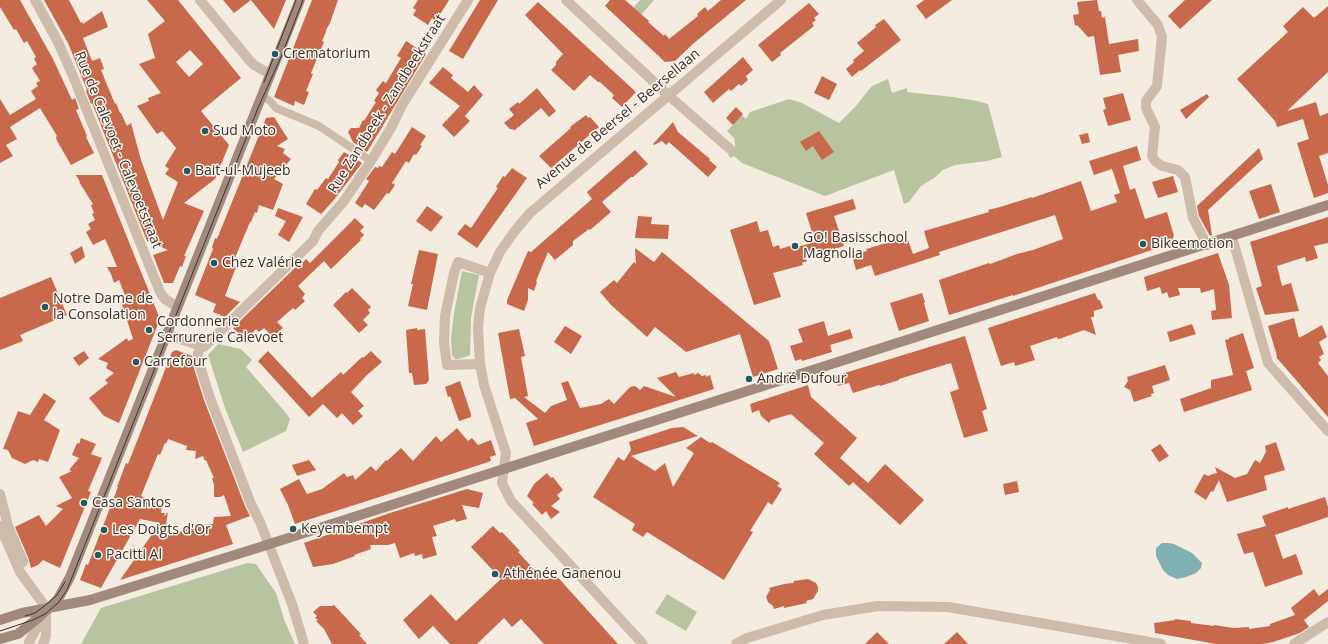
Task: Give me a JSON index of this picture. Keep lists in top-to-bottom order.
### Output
{
  "streets": {
    "street": ["Rue Zandbeek - Zandbeekstraat", "Avenue de Beersel - Beersellaan", "Rue de Calevoet - Calevoetstraat"]
  },
  "places": [
    "Crematorium",
    "Sud Moto",
    "Bait-ul-Mujeeb",
    "Bikeemotion",
    "GO! Basisschool Magnolia",
    "Chez Valérie",
    "Notre Dame de la Consolation",
    "Cordonnerie Serrurerie Calevoet",
    "Carrefour",
    "André Dufour",
    "Casa Santos",
    "Keyembempt",
    "Les Doigts d'Or",
    "Pacitti Al",
    "Athénée Ganenou"
  ]
}
